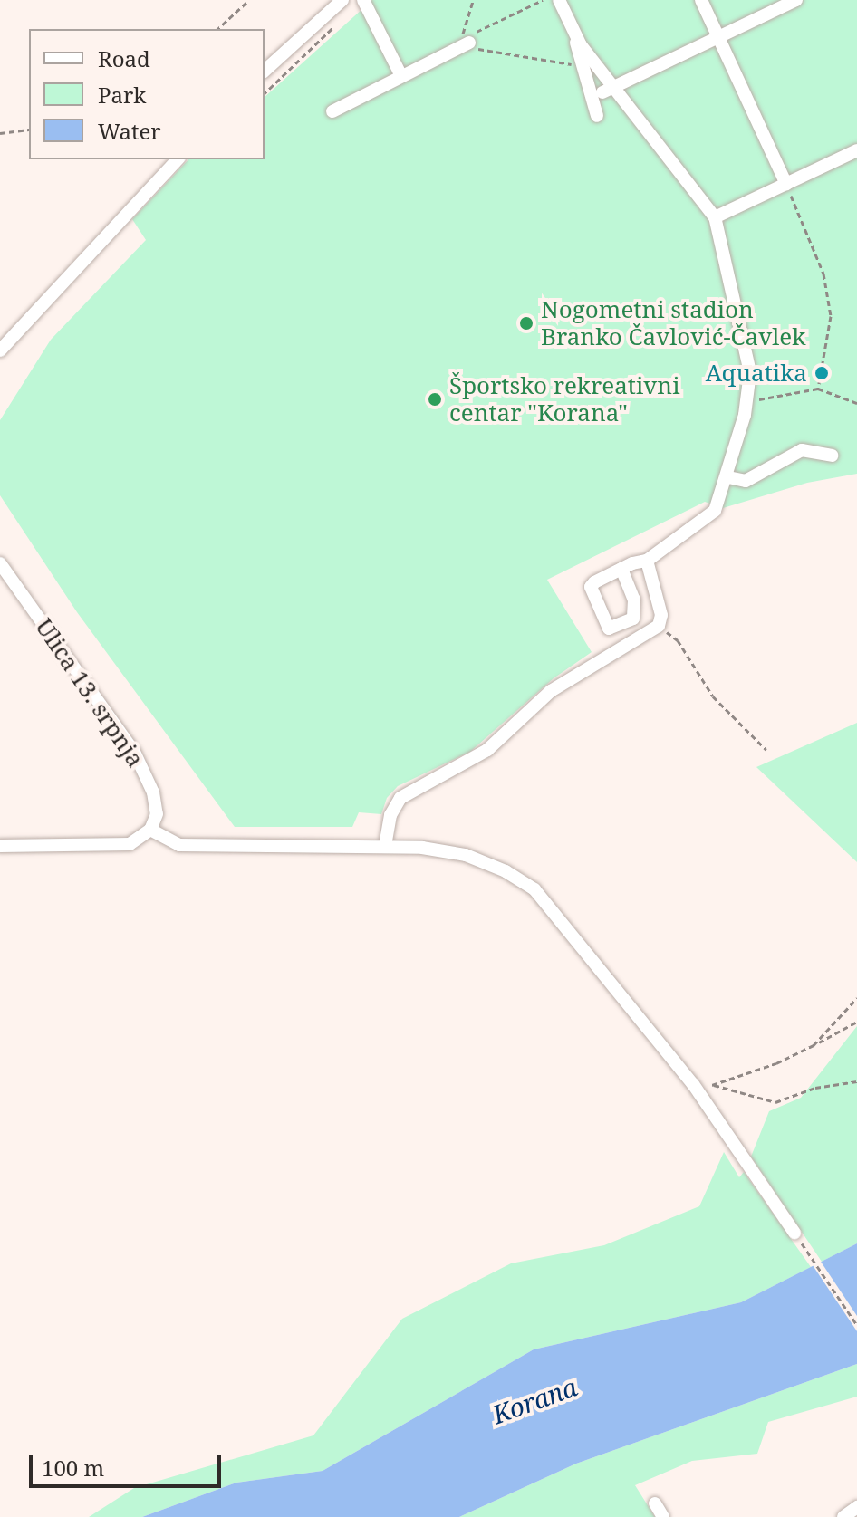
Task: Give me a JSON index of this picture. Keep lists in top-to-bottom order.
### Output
{
  "streets": {
    "street": ["Ulica 13. srpnja"]
  },
  "water": ["Korana"],
  "places": ["Nogometni stadion Branko Čavlović-Čavlek", "Aquatika", "Športsko rekreativni centar \"Korana\""],
  "legend": ["Road", "Park", "Water"],
  "scale_bar": "100 m"
}
